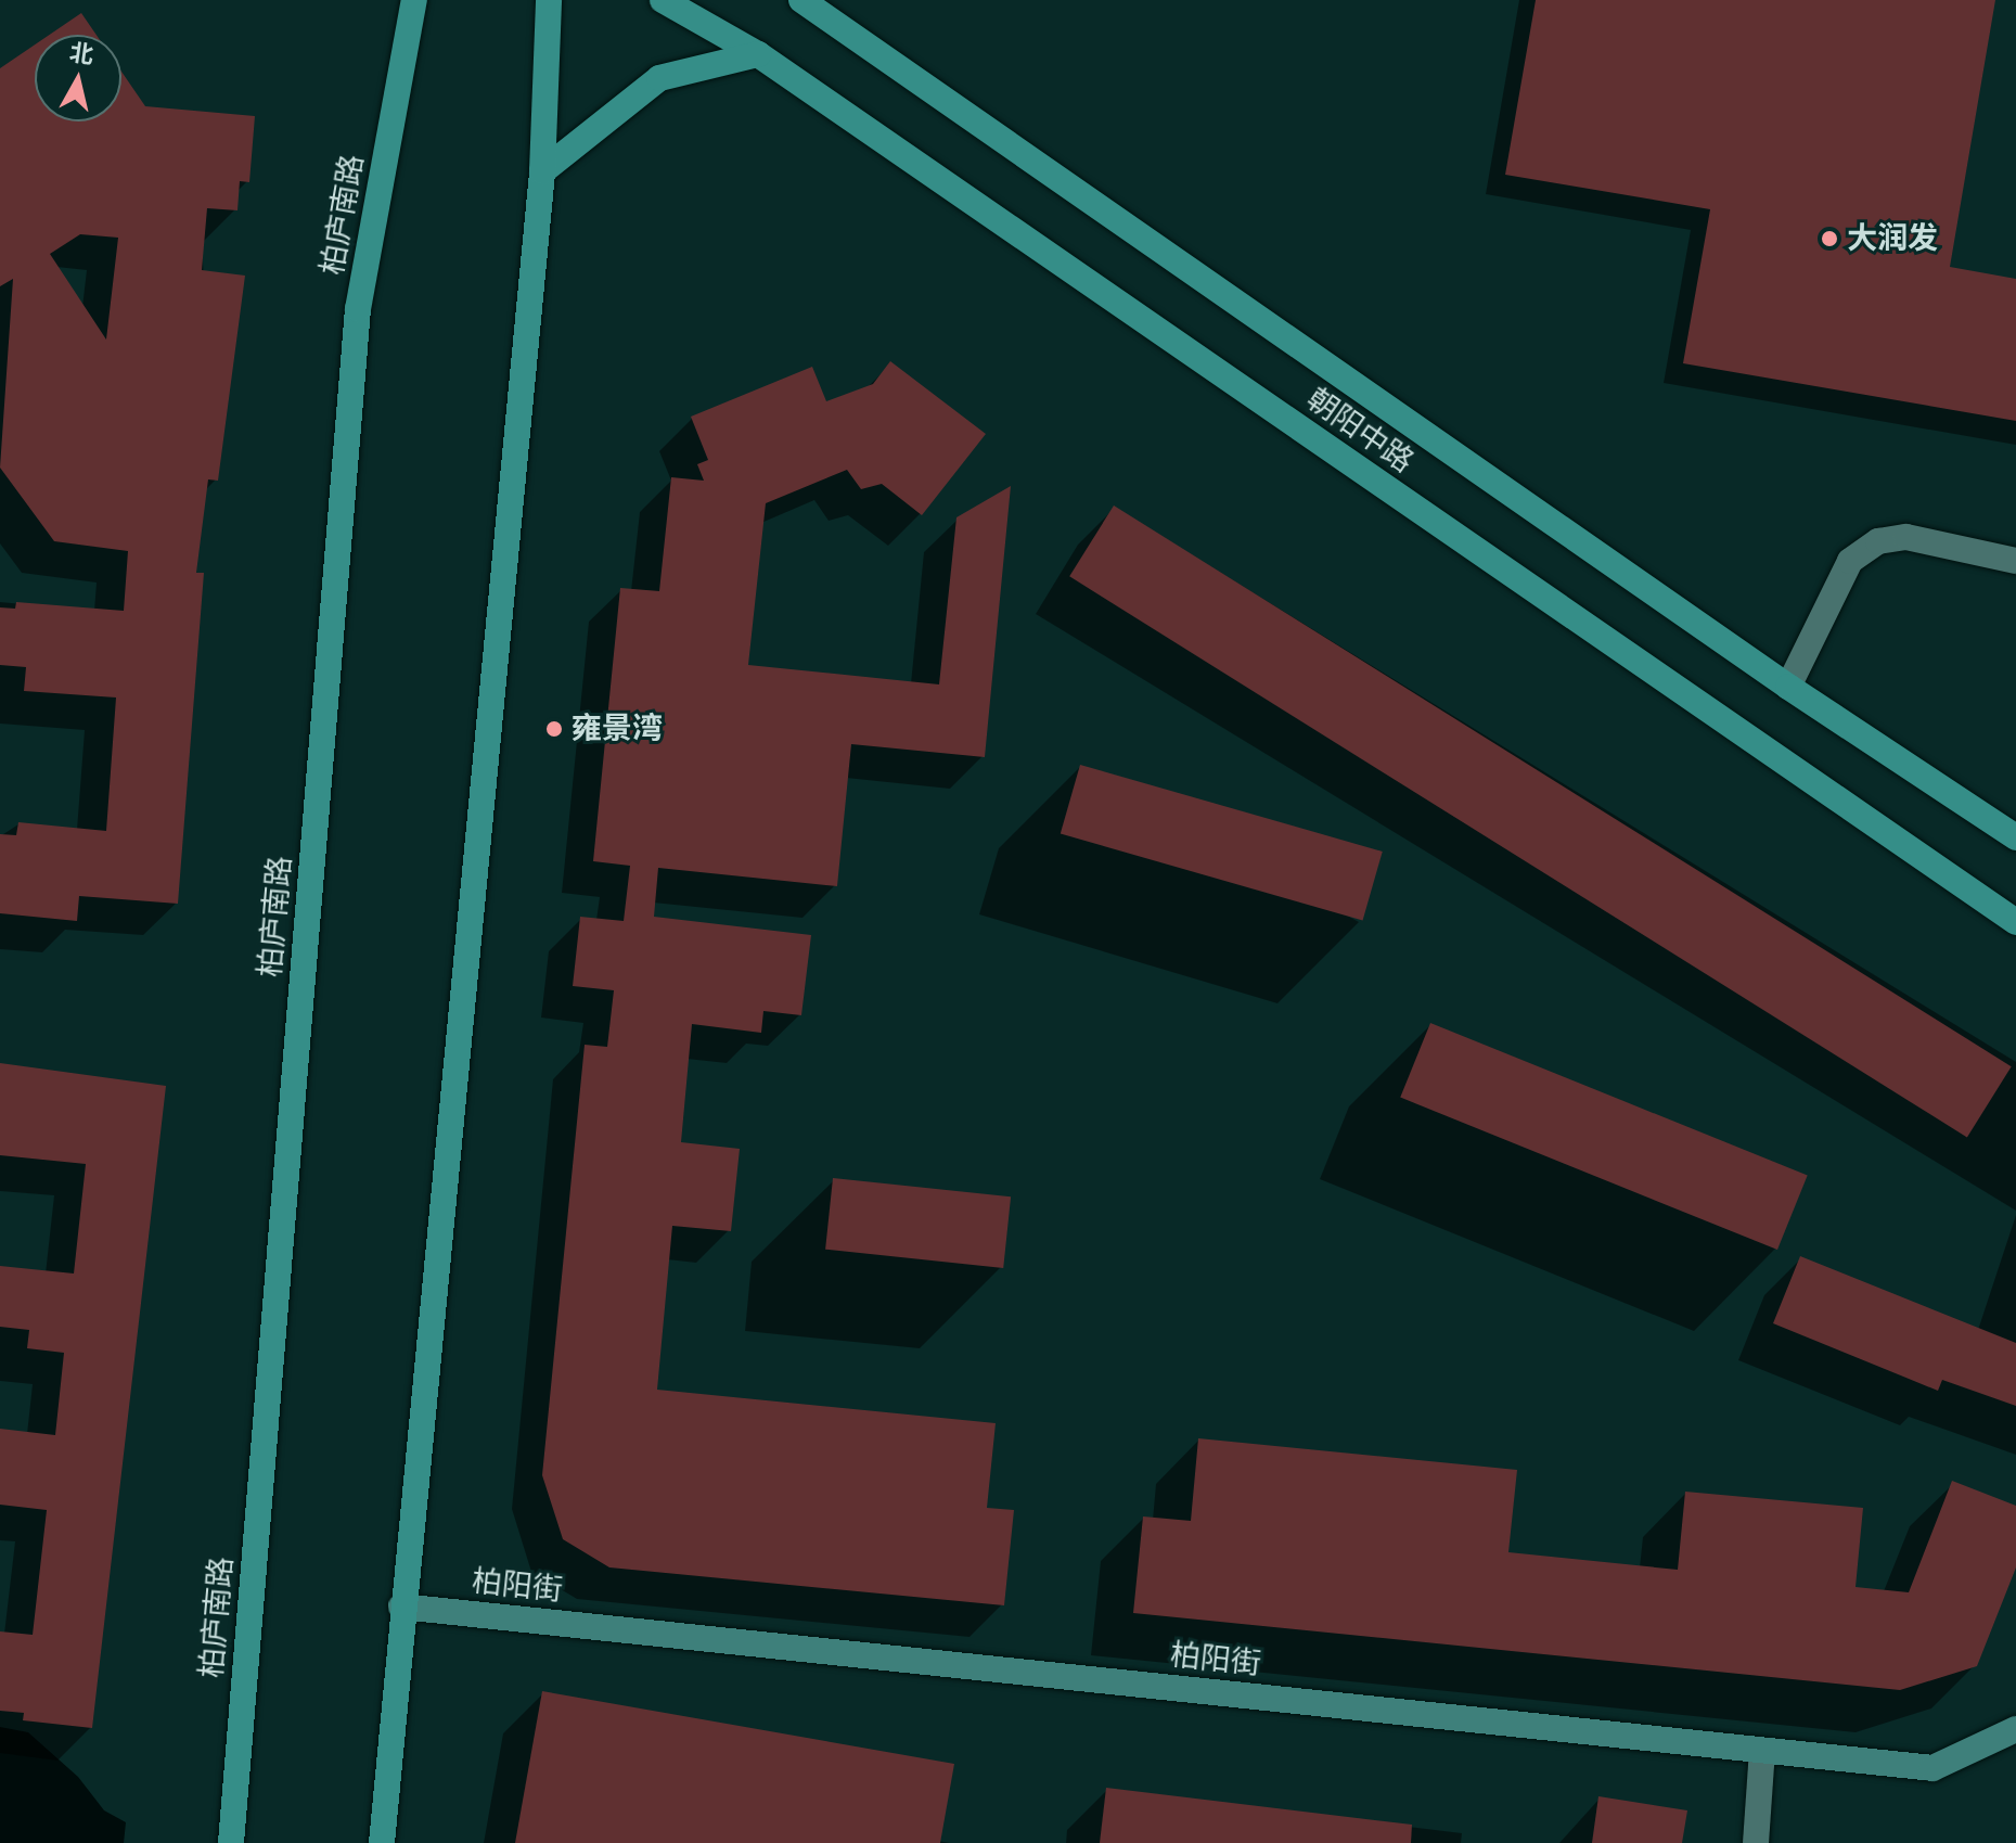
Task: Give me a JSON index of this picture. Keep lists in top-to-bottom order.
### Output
{
  "streets": {
    "main road": ["柏庐南路", "朝阳中路"],
    "street": ["柏阳街"]
  },
  "places": ["大润发", "雍景湾"],
  "north": "top"
}
